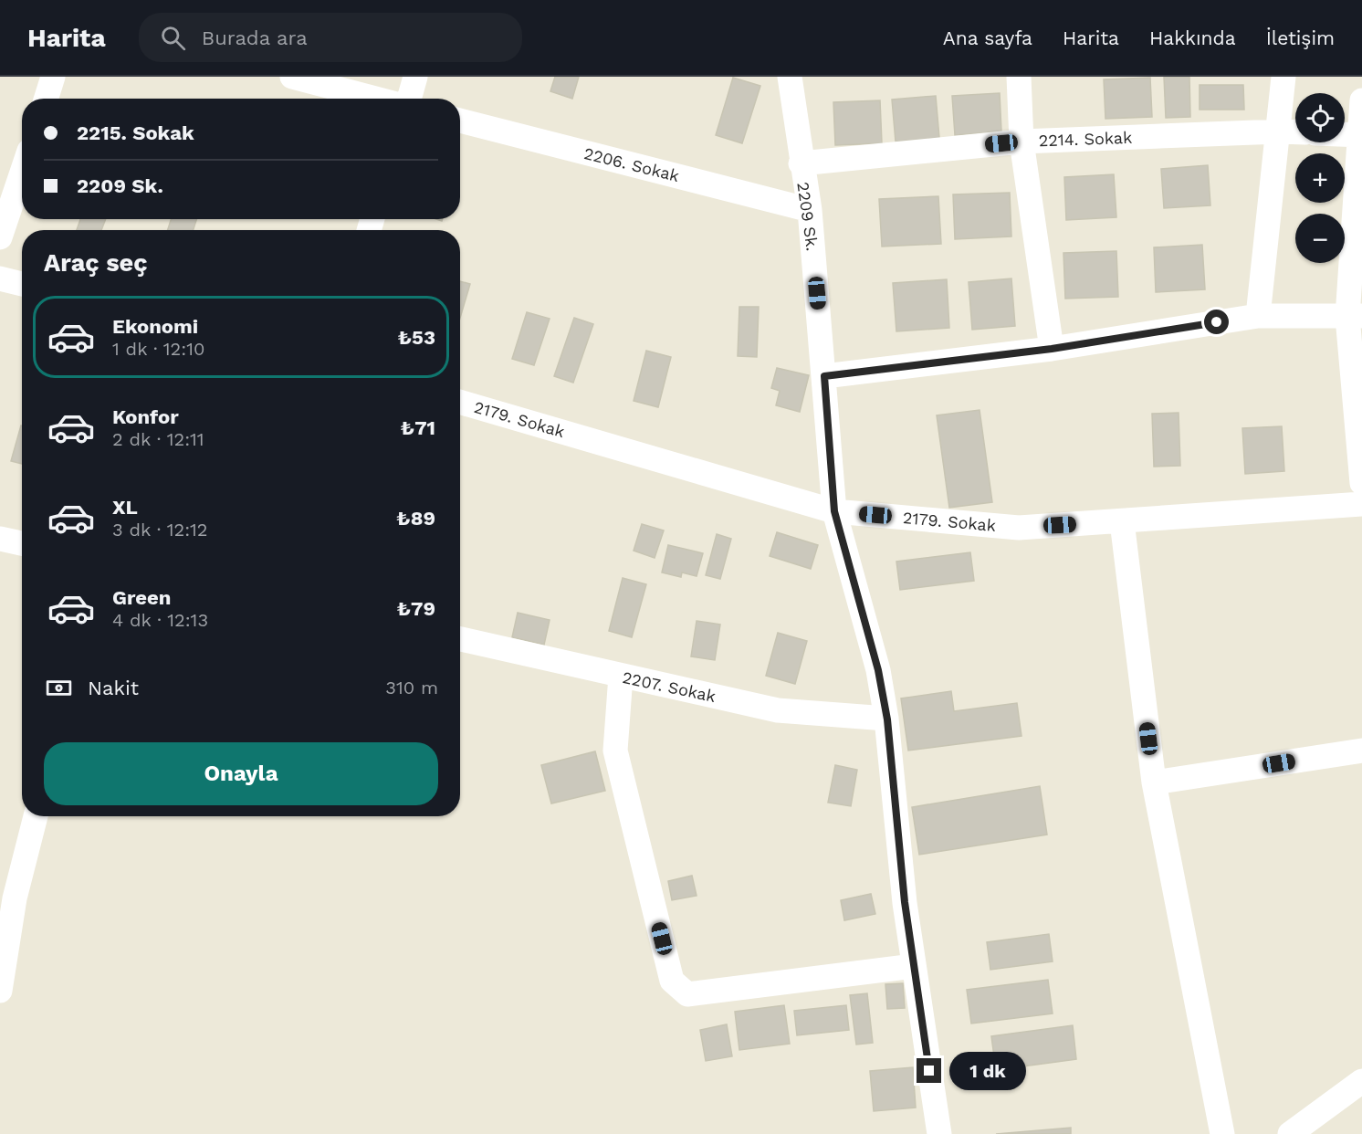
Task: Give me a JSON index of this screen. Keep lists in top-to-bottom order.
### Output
{
  "streets": {
    "street": [
      "2214. Sokak",
      "2206. Sokak",
      "2209 Sk.",
      "2179. Sokak",
      "2207. Sokak"
    ]
  },
  "crossings": [
    ["2214. Sokak", "2209 Sk."],
    ["2206. Sokak", "2209 Sk."],
    ["2209 Sk.", "2179. Sokak"],
    ["2209 Sk.", "2207. Sokak"]
  ],
  "page": {
    "header": "Harita",
    "search": "Burada ara",
    "nav": [
      "Ana sayfa",
      "Harita",
      "Hakkında",
      "İletişim"
    ],
    "map_buttons": ["+", "−"],
    "banner": ["2215. Sokak", "2209 Sk."],
    "heading": "Araç seç",
    "list": [
      {
        "name": "Ekonomi",
        "note": "1 dk · 12:10",
        "value": "₺53"
      },
      {
        "name": "Konfor",
        "note": "2 dk · 12:11",
        "value": "₺71"
      },
      {
        "name": "XL",
        "note": "3 dk · 12:12",
        "value": "₺89"
      },
      {
        "name": "Green",
        "note": "4 dk · 12:13",
        "value": "₺79"
      }
    ],
    "pay": ["Nakit", "310 m"],
    "buttons": "Onayla",
    "bubble": "1 dk"
  }
}
